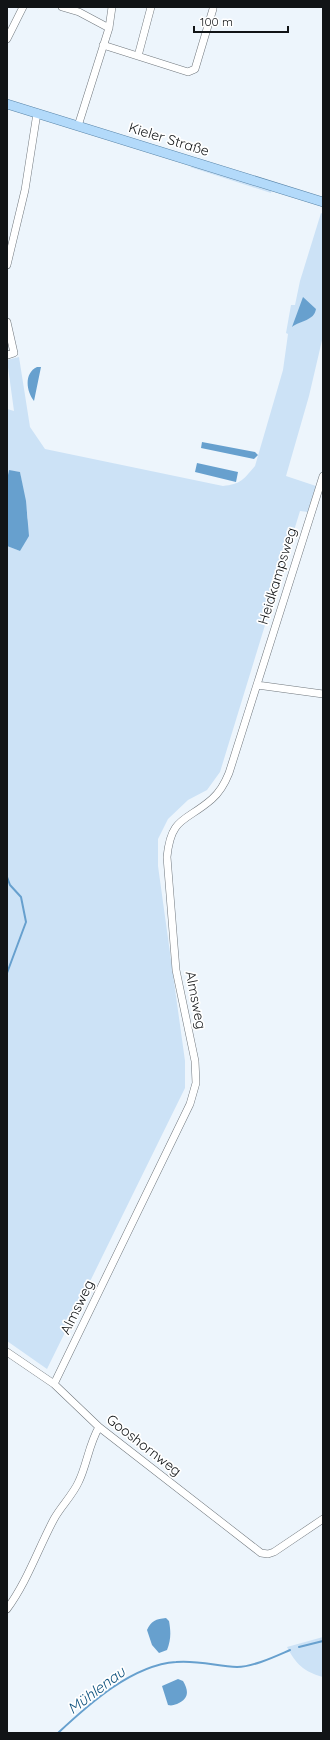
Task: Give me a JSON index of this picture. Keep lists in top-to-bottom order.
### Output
{
  "streets": {
    "main road": ["Kieler Straße"],
    "street": ["Heidkampsweg", "Almsweg", "Gooshornweg"]
  },
  "crossings": [
    ["Heidkampsweg", "Almsweg"],
    ["Almsweg", "Gooshornweg"]
  ],
  "water": ["Mühlenau"],
  "scale_bar": "100 m"
}
